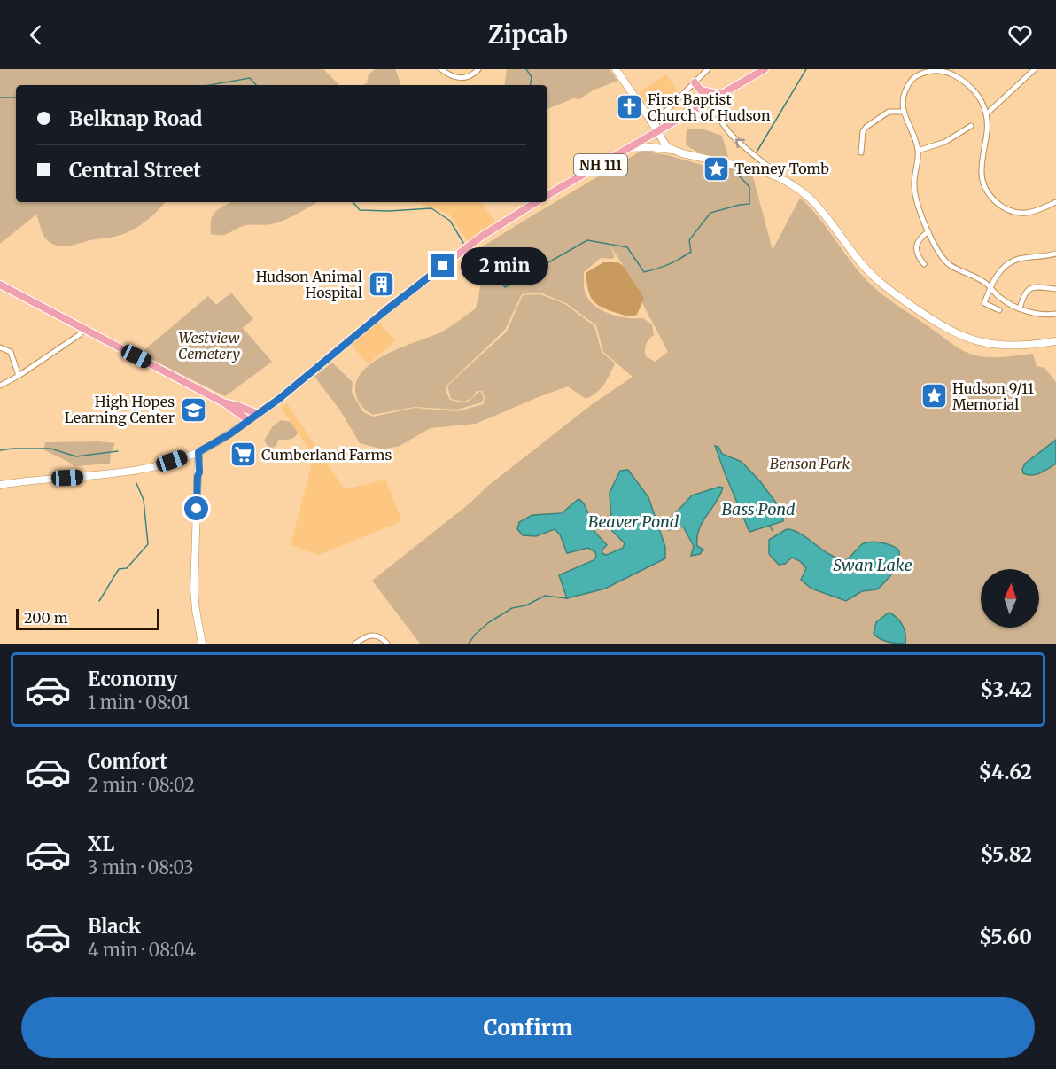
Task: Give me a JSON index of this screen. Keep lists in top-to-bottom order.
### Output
{
  "streets": {
    "main road": ["NH 111"]
  },
  "water": ["Bass Pond", "Beaver Pond", "Swan Lake"],
  "parks": ["Westview Cemetery", "Benson Park"],
  "places": {
    "church": ["First Baptist Church of Hudson"],
    "place": ["Tenney Tomb", "Hudson 9/11 Memorial"],
    "building": ["Hudson Animal Hospital"],
    "school or university": ["High Hopes Learning Center"],
    "supermarket": ["Cumberland Farms"]
  },
  "scale_bar": "200 m",
  "north": "top",
  "page": {
    "header": "Zipcab",
    "banner": ["Belknap Road", "Central Street"],
    "bubble": "2 min",
    "scale": "200 m",
    "list": [
      {
        "name": "Economy",
        "note": "1 min · 08:01",
        "value": "$3.42"
      },
      {
        "name": "Comfort",
        "note": "2 min · 08:02",
        "value": "$4.62"
      },
      {
        "name": "XL",
        "note": "3 min · 08:03",
        "value": "$5.82"
      },
      {
        "name": "Black",
        "note": "4 min · 08:04",
        "value": "$5.60"
      }
    ],
    "buttons": "Confirm"
  }
}
